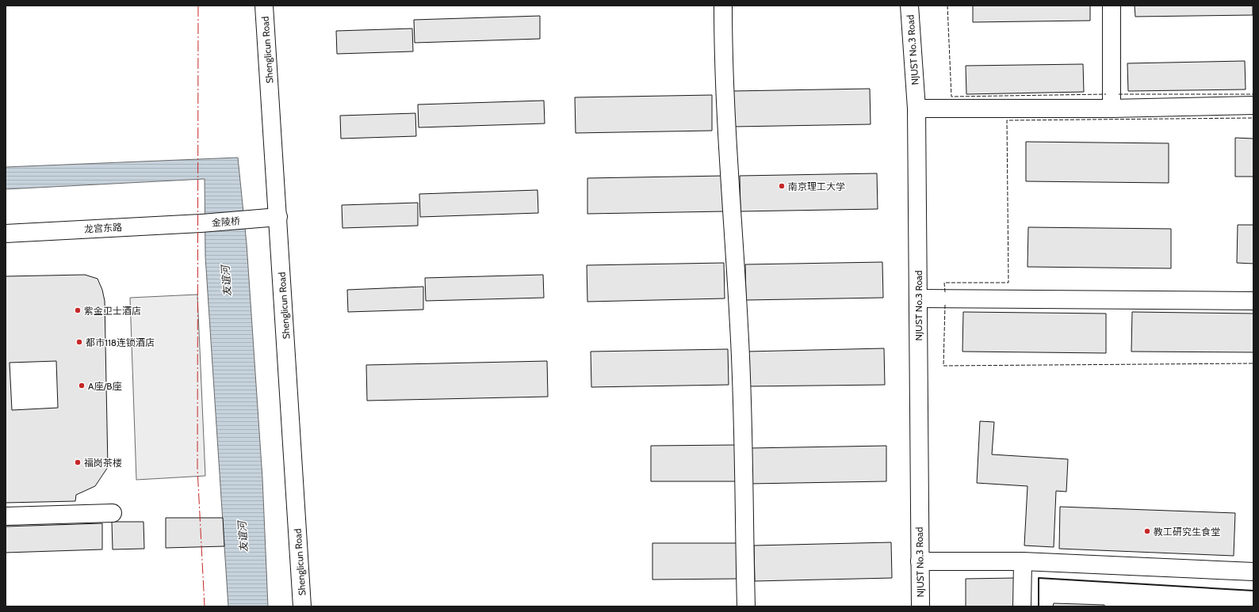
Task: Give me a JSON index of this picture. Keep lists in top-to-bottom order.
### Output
{
  "streets": {
    "street": [
      "Shenglicun Road",
      "NJUST No.3 Road",
      "金陵桥",
      "龙宫东路"
    ]
  },
  "crossings": [
    ["Shenglicun Road", "金陵桥"],
    ["金陵桥", "龙宫东路"]
  ],
  "water": ["友谊河"],
  "places": [
    "南京理工大学",
    "紫金卫士酒店",
    "都市118连锁酒店",
    "A座/B座",
    "福岗茶楼",
    "教工研究生食堂"
  ]
}
